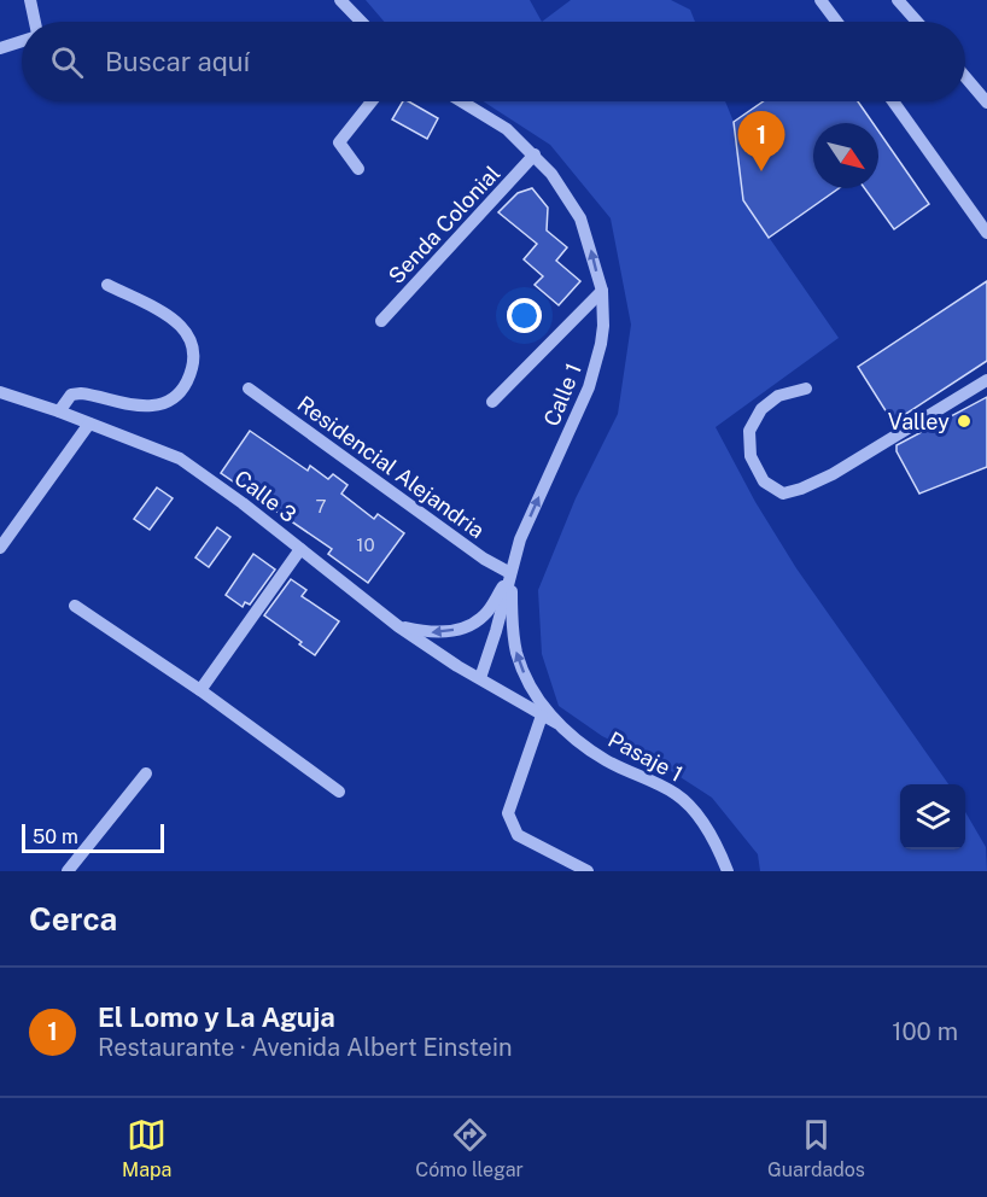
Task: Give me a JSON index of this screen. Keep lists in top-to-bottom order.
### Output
{
  "streets": {
    "street": [
      "Senda Colonial",
      "Calle 1",
      "Residencial Alejandria",
      "Calle 3",
      "Pasaje 1"
    ]
  },
  "crossings": [
    ["Senda Colonial", "Calle 1"],
    ["Calle 1", "Residencial Alejandria"],
    ["Calle 1", "Calle 3"]
  ],
  "one_way": ["Calle 1"],
  "places": ["Valley"],
  "house_numbers": ["7", "10"],
  "scale_bar": "50 m",
  "north": "bottom right",
  "page": {
    "search": "Buscar aquí",
    "pins": "1",
    "scale": "50 m",
    "heading": "Cerca",
    "list": [
      {
        "mark": "1",
        "name": "El Lomo y La Aguja",
        "note": "Restaurante · Avenida Albert Einstein",
        "value": "100 m"
      }
    ],
    "nav": ["Mapa", "Cómo llegar", "Guardados"]
  }
}
